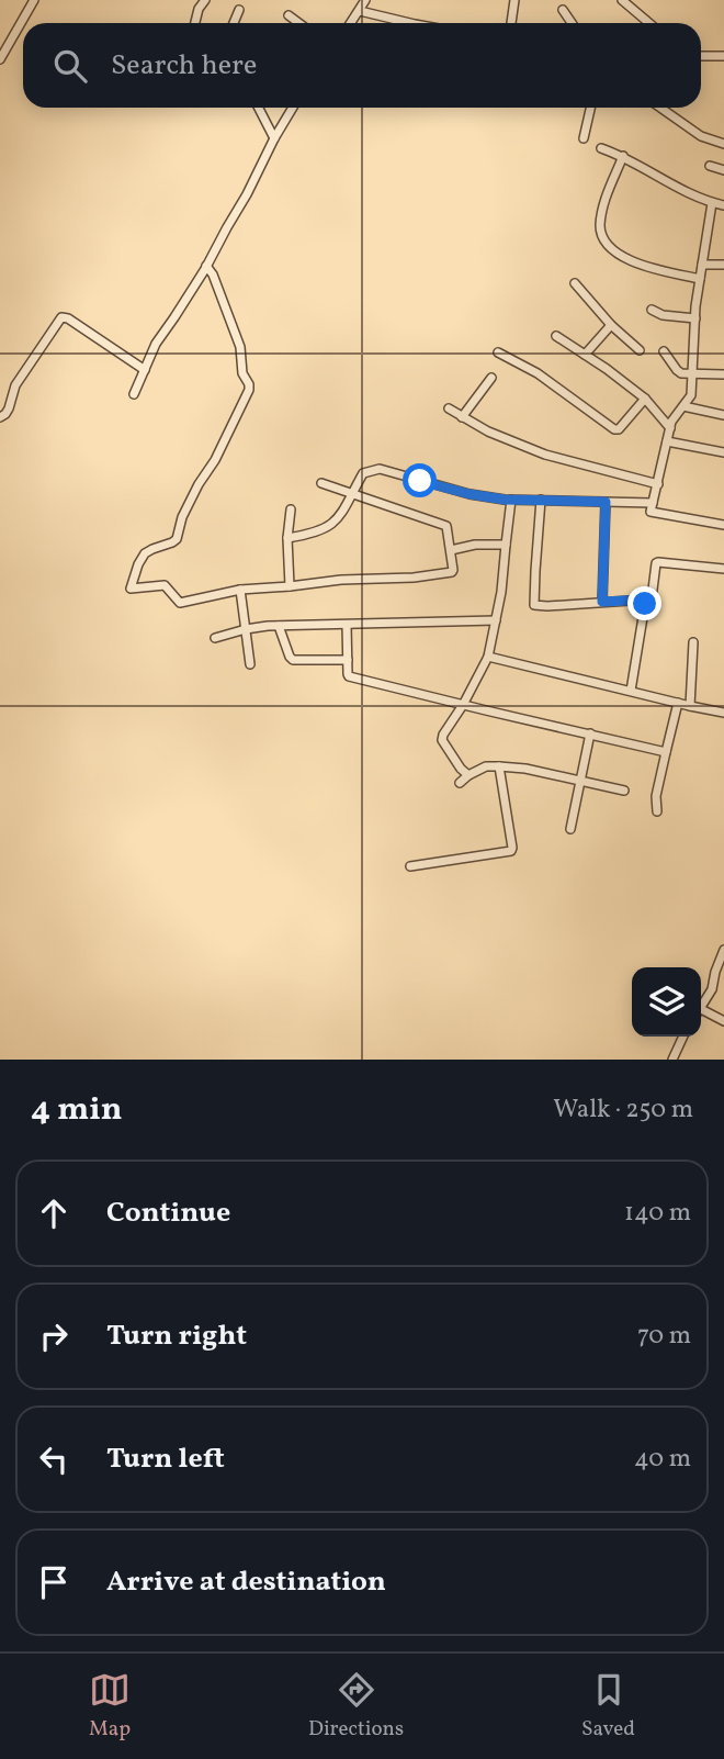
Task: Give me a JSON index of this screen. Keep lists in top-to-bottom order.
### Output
{
  "page": {
    "search": "Search here",
    "heading": ["4 min", "Walk · 250 m"],
    "list": [
      ["Continue", "140 m"],
      ["Turn right", "70 m"],
      ["Turn left", "40 m"],
      "Arrive at destination"
    ],
    "nav": ["Map", "Directions", "Saved"]
  }
}
